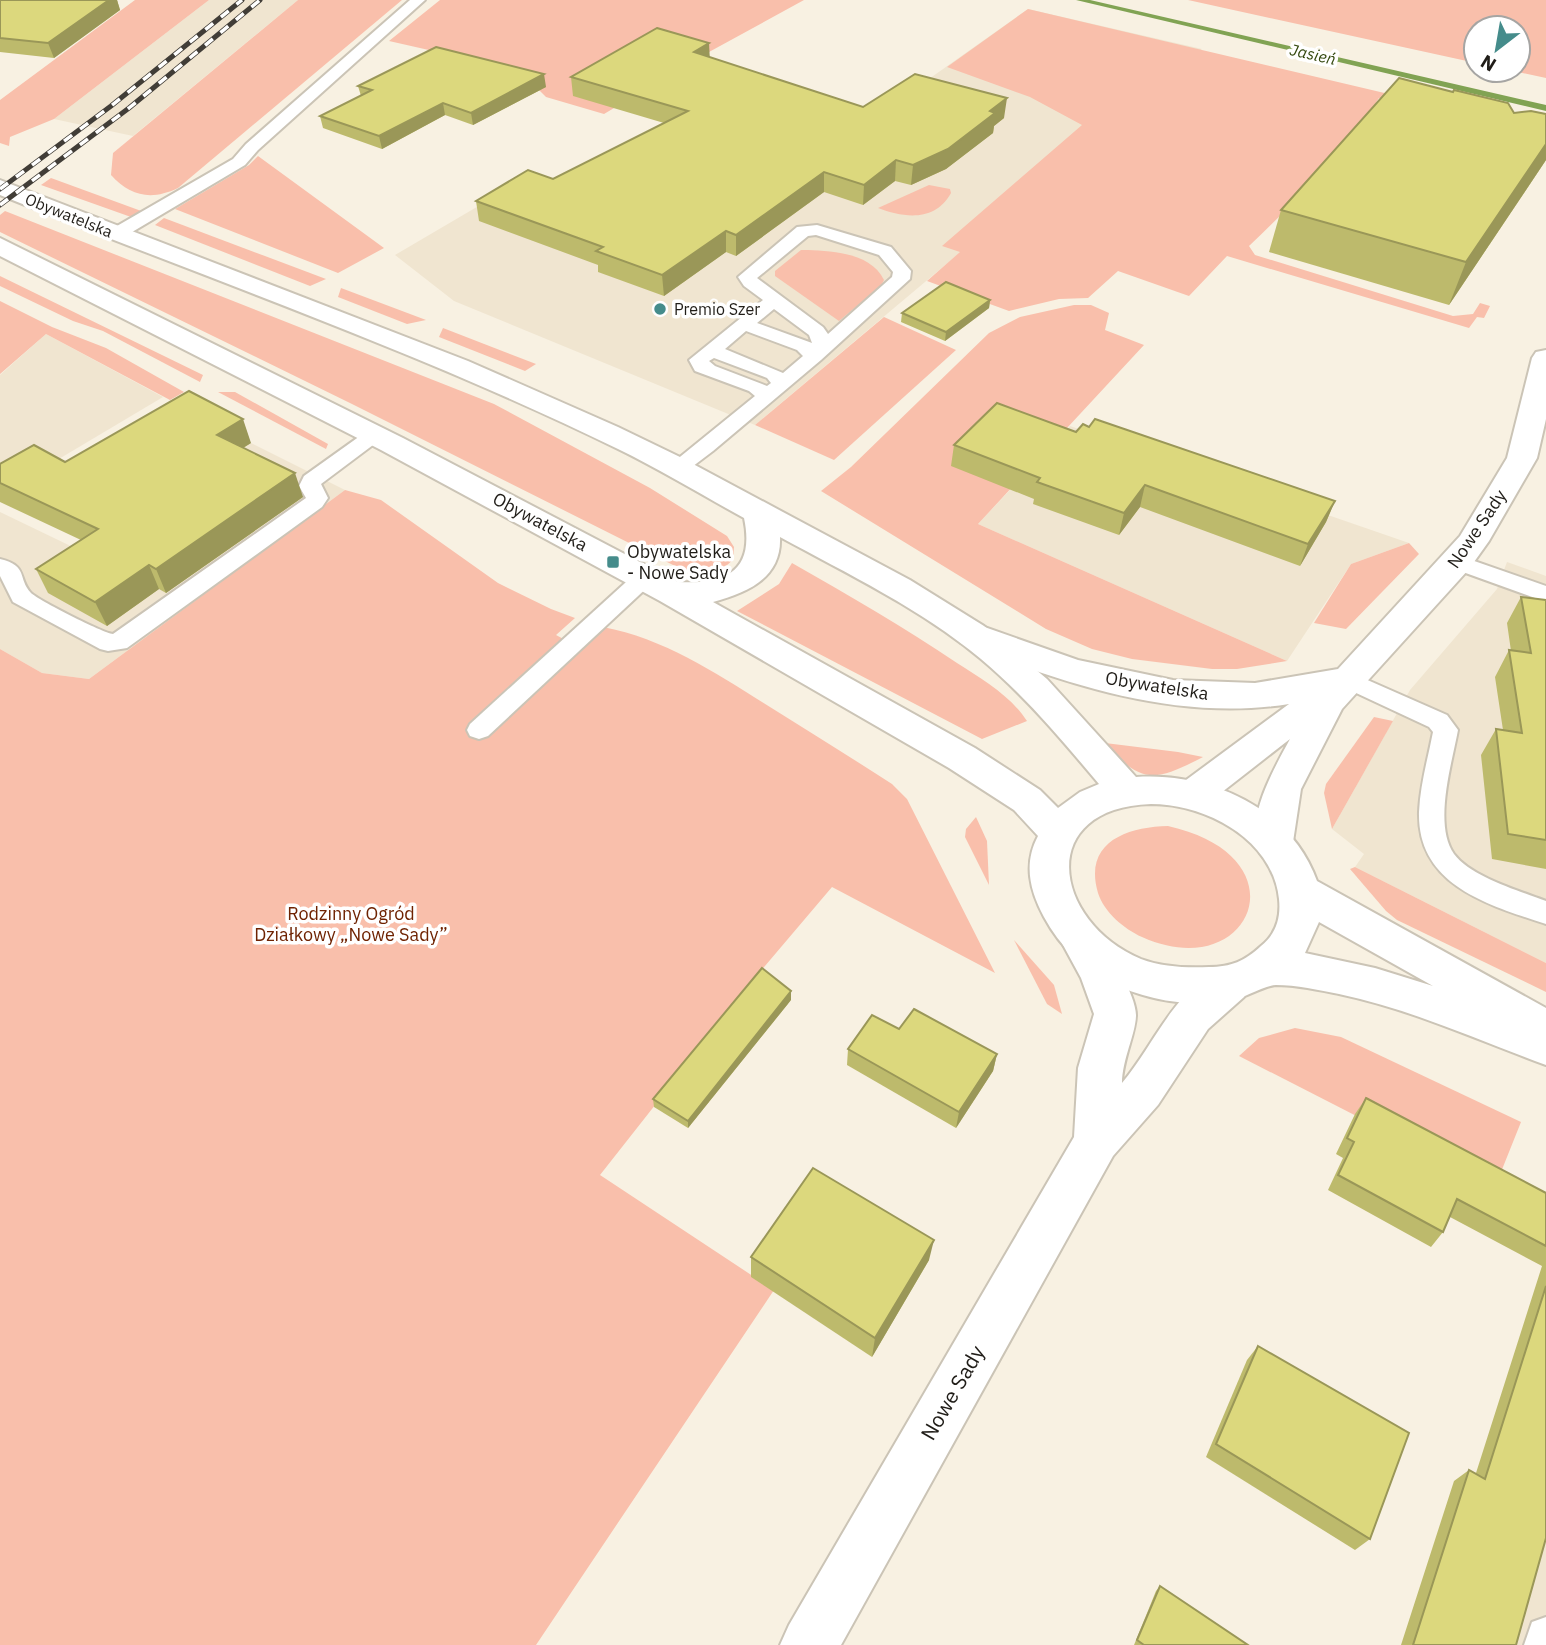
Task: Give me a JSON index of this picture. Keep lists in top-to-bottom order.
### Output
{
  "streets": {
    "main road": ["Obywatelska", "Nowe Sady"]
  },
  "crossings": [
    ["Obywatelska", "Nowe Sady"]
  ],
  "water": ["Jasień"],
  "parks": ["Rodzinny Ogród Działkowy „Nowe Sady”"],
  "places": {
    "other": ["Premio Szer"],
    "transit": ["Obywatelska - Nowe Sady"]
  },
  "north": "bottom left"
}
